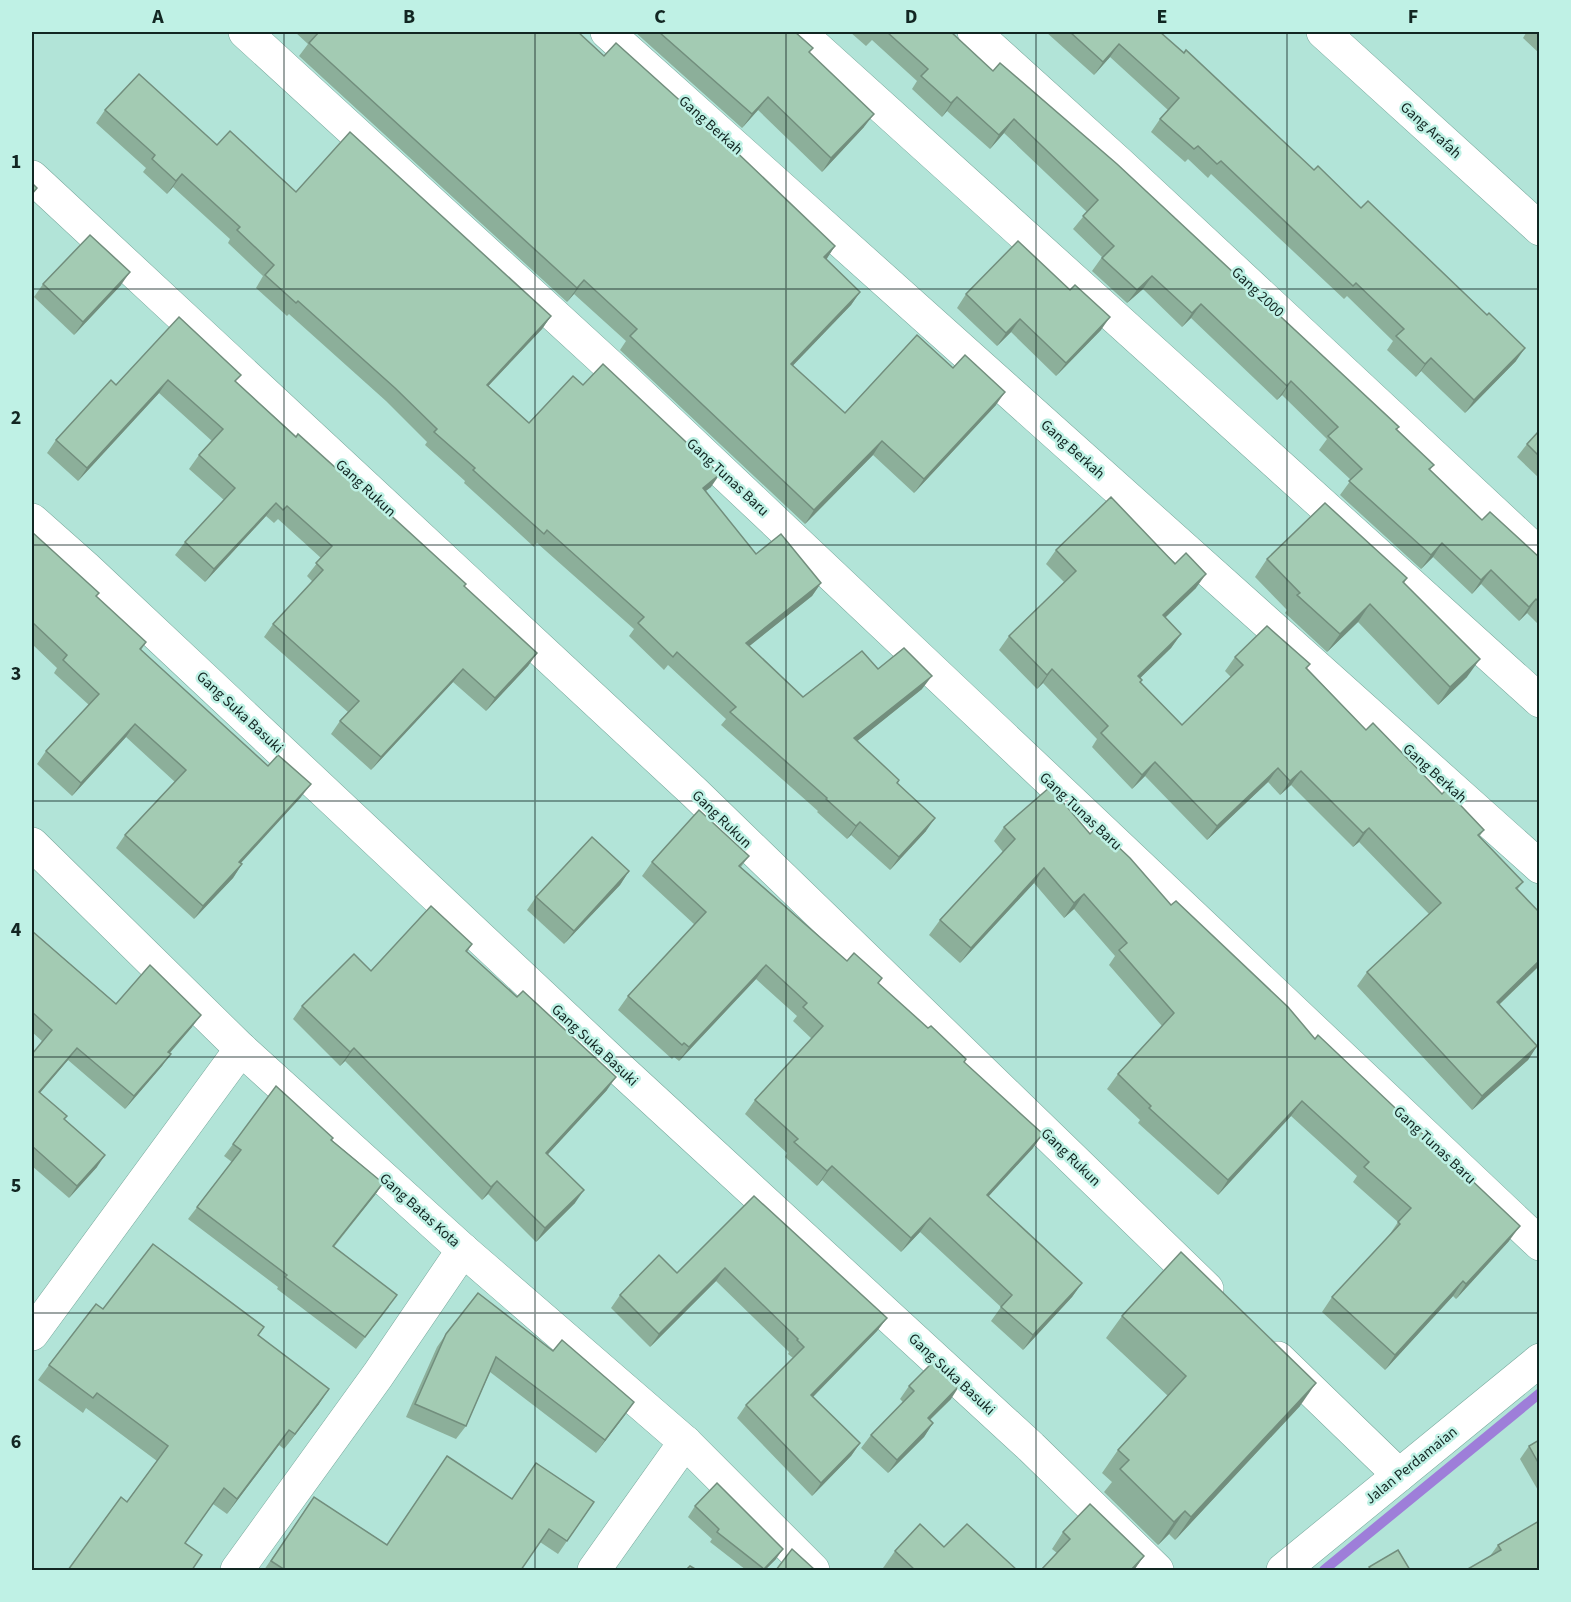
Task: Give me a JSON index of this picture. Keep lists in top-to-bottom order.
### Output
{
  "streets": {
    "street": [
      "Gang Berkah",
      "Gang Arafah",
      "Gang 2000",
      "Gang Tunas Baru",
      "Gang Rukun",
      "Gang Suka Basuki",
      "Gang Batas Kota",
      "Jalan Perdamaian"
    ]
  },
  "grid": {
    "columns": [
      "A",
      "B",
      "C",
      "D",
      "E",
      "F"
    ],
    "rows": [
      "1",
      "2",
      "3",
      "4",
      "5",
      "6"
    ]
  }
}
